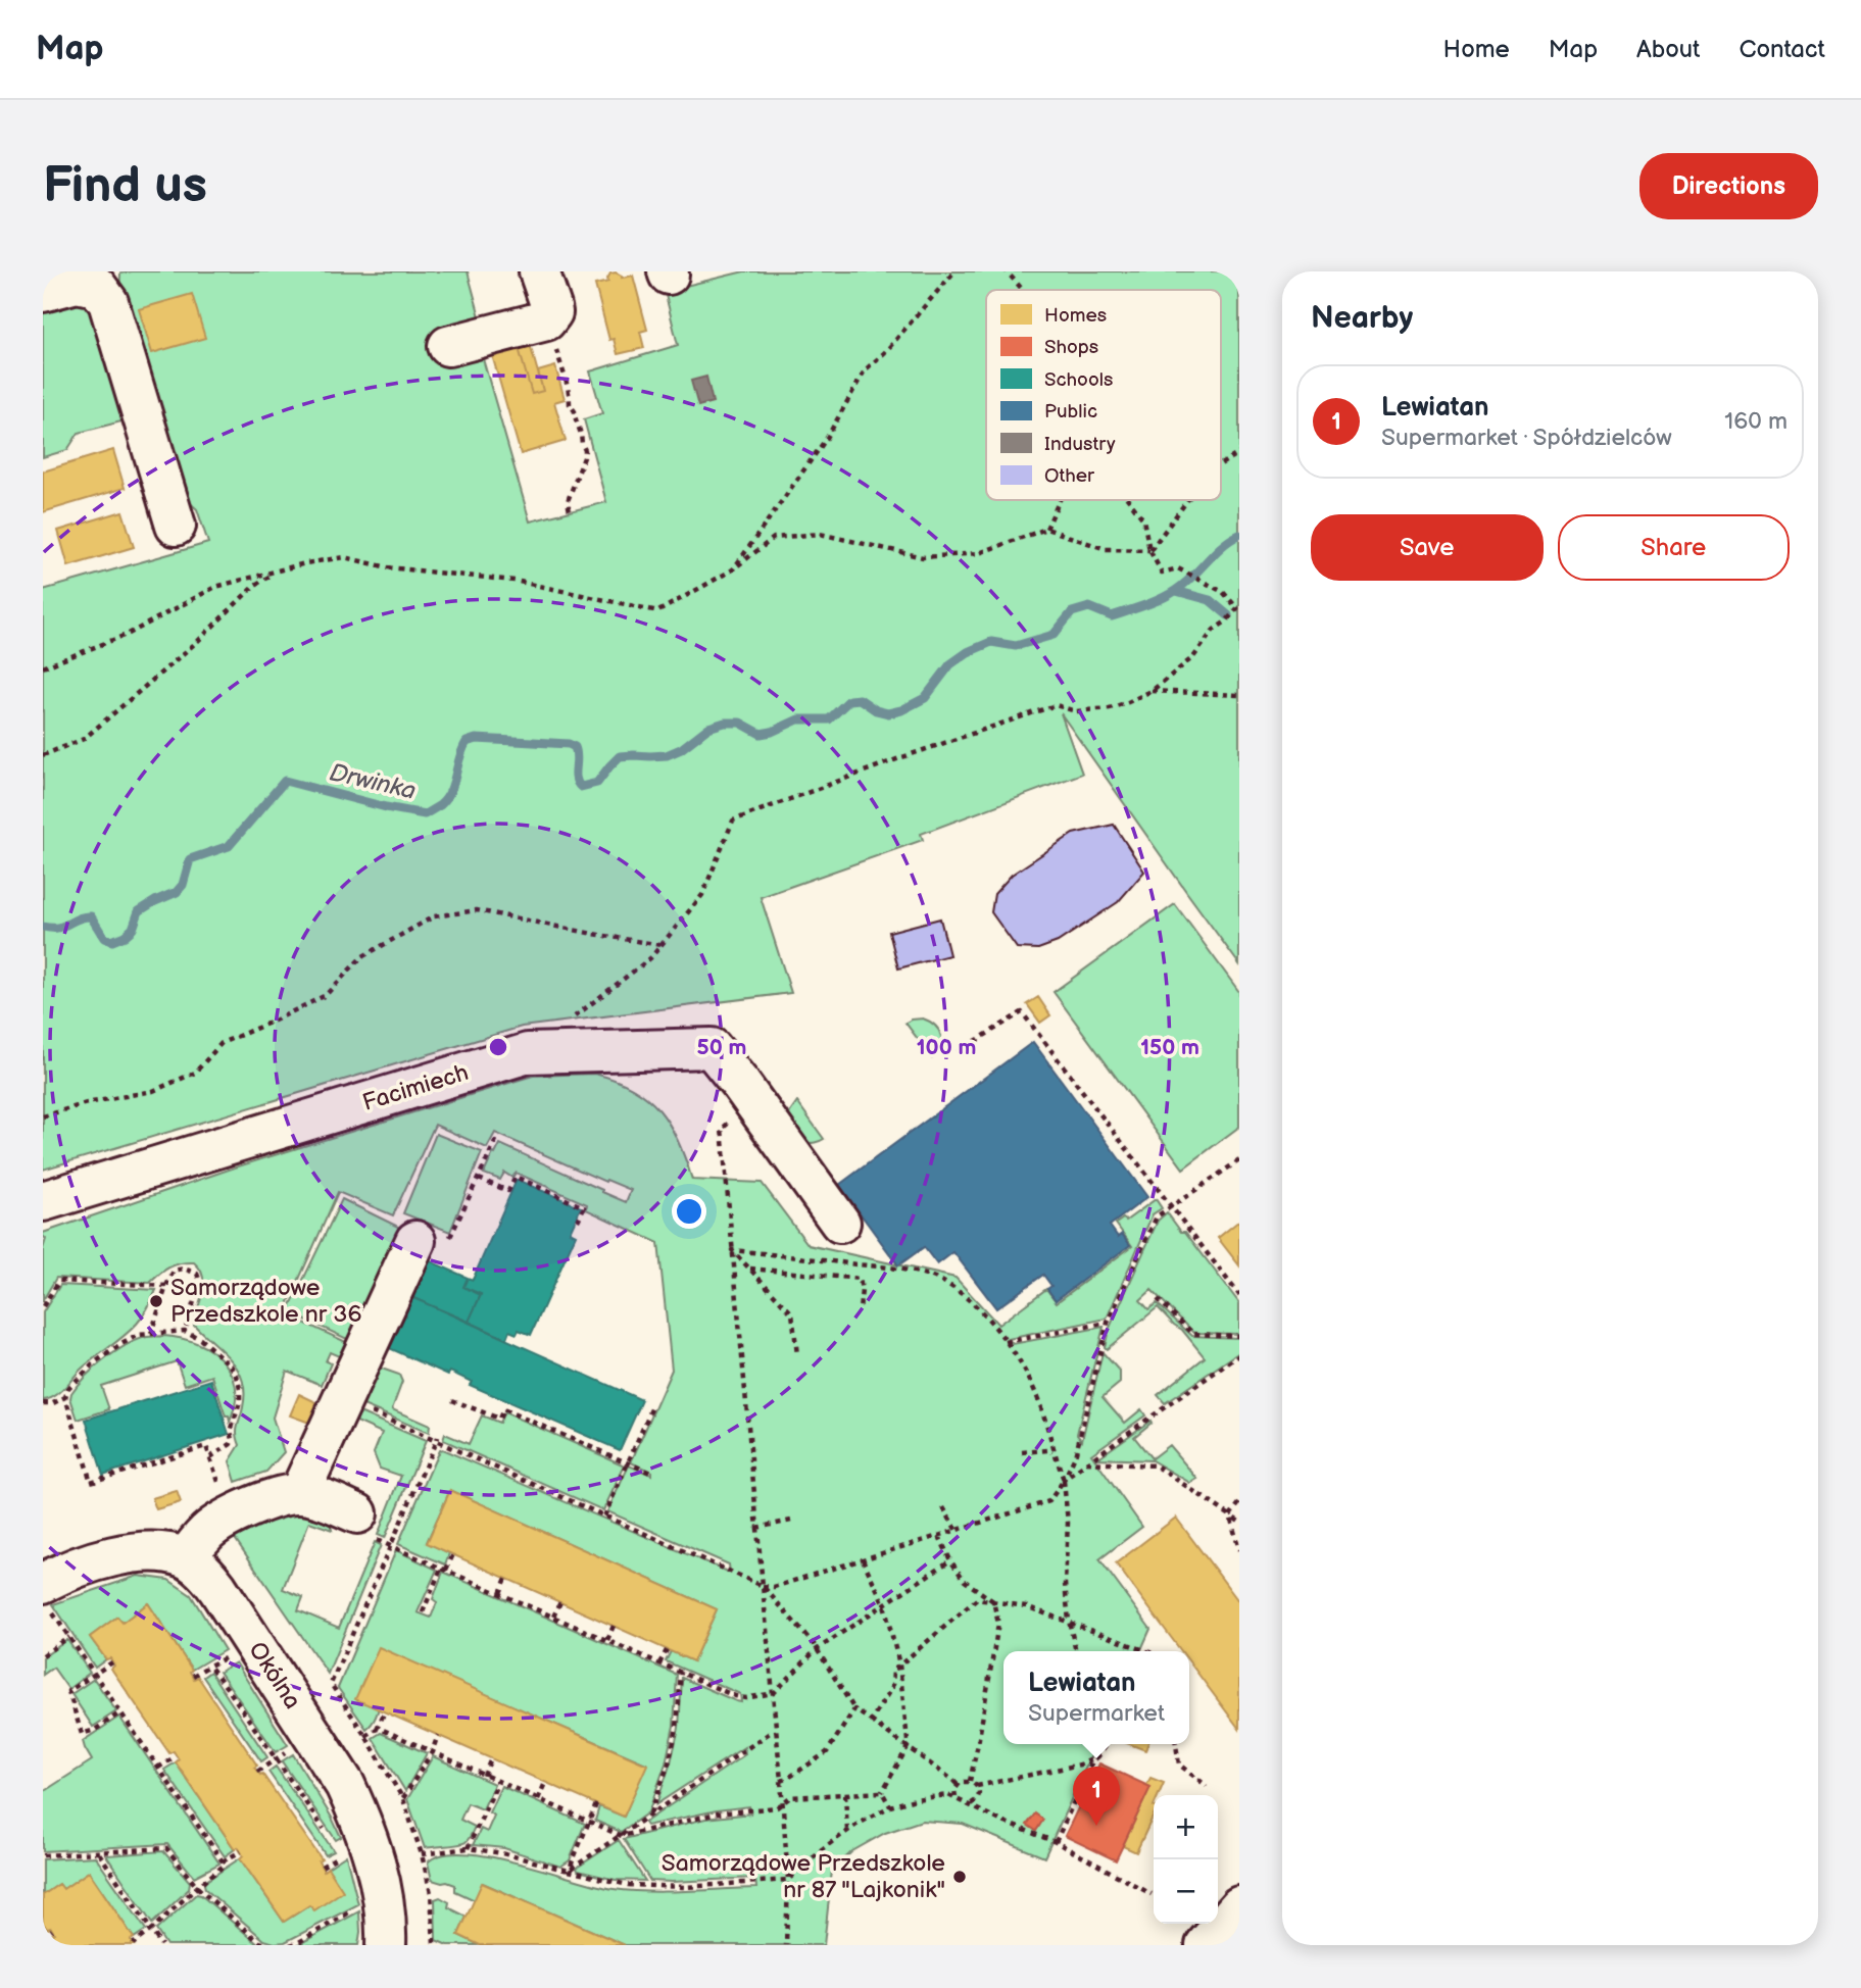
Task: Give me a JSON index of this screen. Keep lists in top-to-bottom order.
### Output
{
  "streets": {
    "street": ["Facimiech", "Okólna"]
  },
  "water": ["Drwinka"],
  "places": ["Samorządowe Przedszkole nr 36", "Samorządowe Przedszkole nr 87 \"Lajkonik\""],
  "legend": [
    "Homes",
    "Shops",
    "Schools",
    "Public",
    "Industry",
    "Other"
  ],
  "page": {
    "header": "Map",
    "nav": [
      "Home",
      "Map",
      "About",
      "Contact"
    ],
    "buttons": [
      "Directions",
      ["Save", "Share"]
    ],
    "title": "Find us",
    "heading": "Nearby",
    "list": [
      {
        "mark": "1",
        "name": "Lewiatan",
        "note": "Supermarket · Spółdzielców",
        "value": "160 m"
      }
    ],
    "popup": ["Lewiatan", "Supermarket"],
    "pins": "1",
    "map_buttons": ["+", "−"]
  },
  "rings": ["50 m", "100 m", "150 m"]
}
